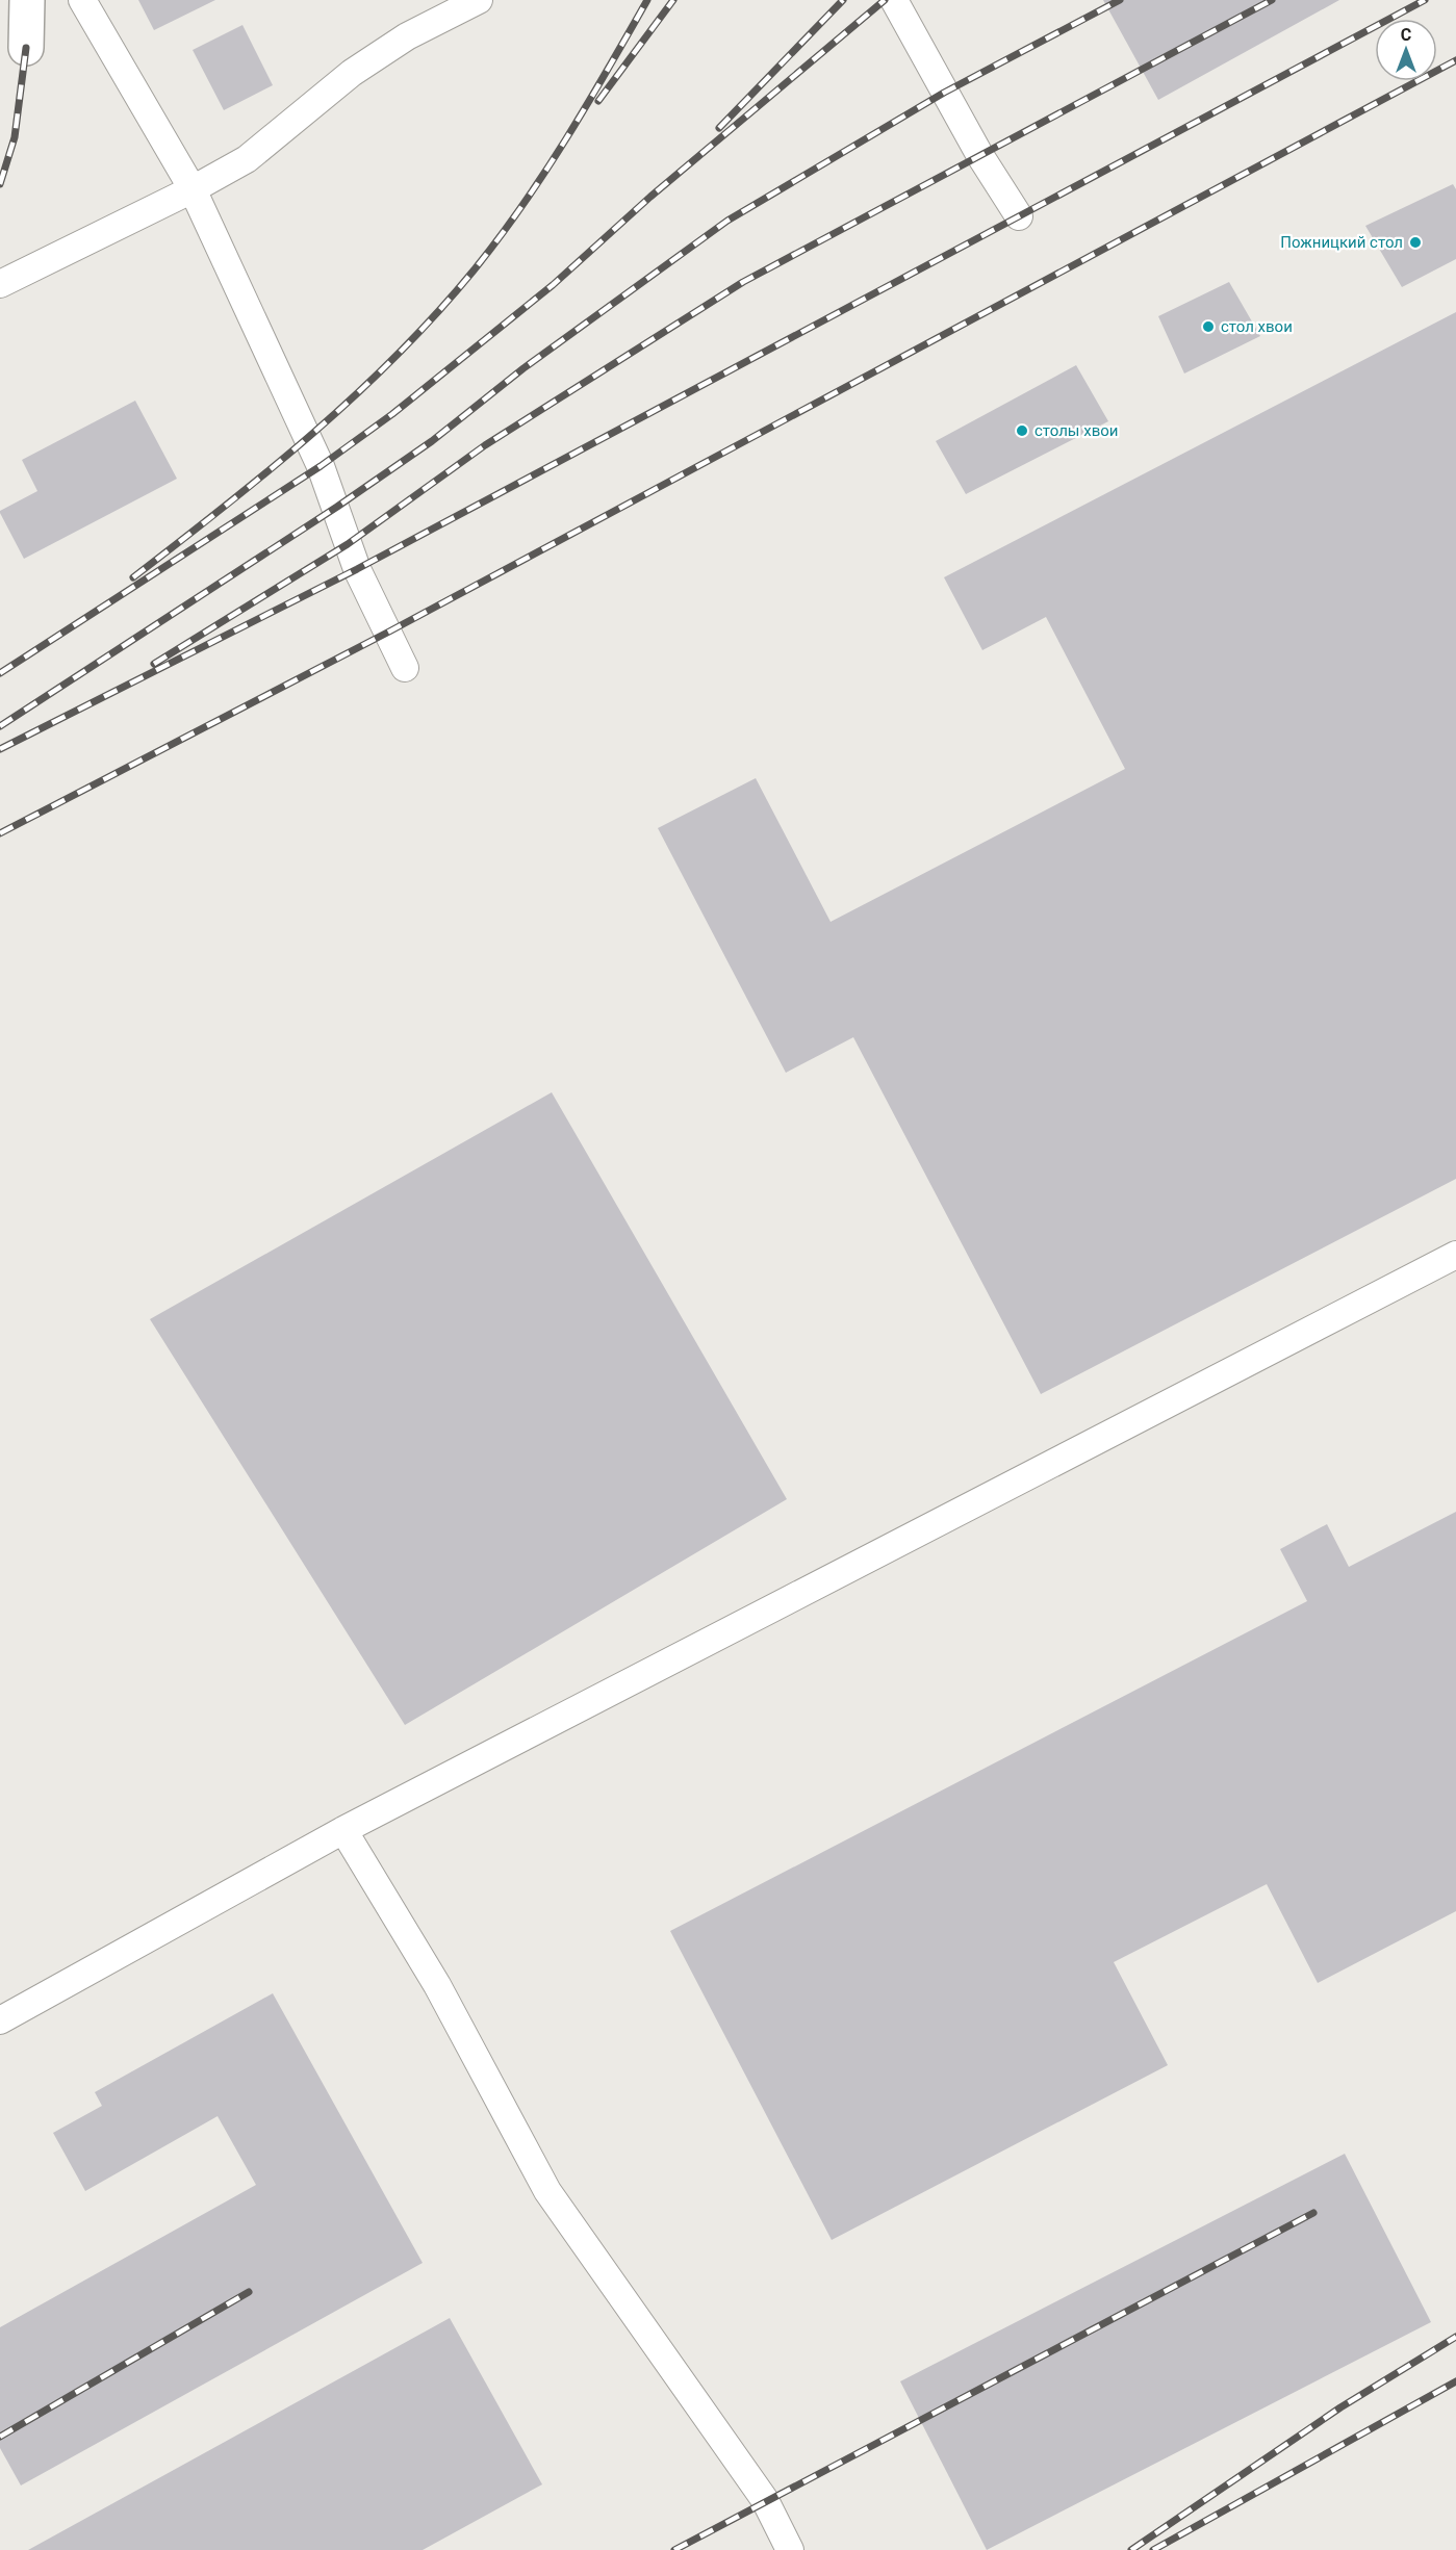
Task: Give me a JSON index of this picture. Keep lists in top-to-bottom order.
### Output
{
  "places": ["Пожницкий стол", "стол хвои", "столы хвои"],
  "north": "top"
}
